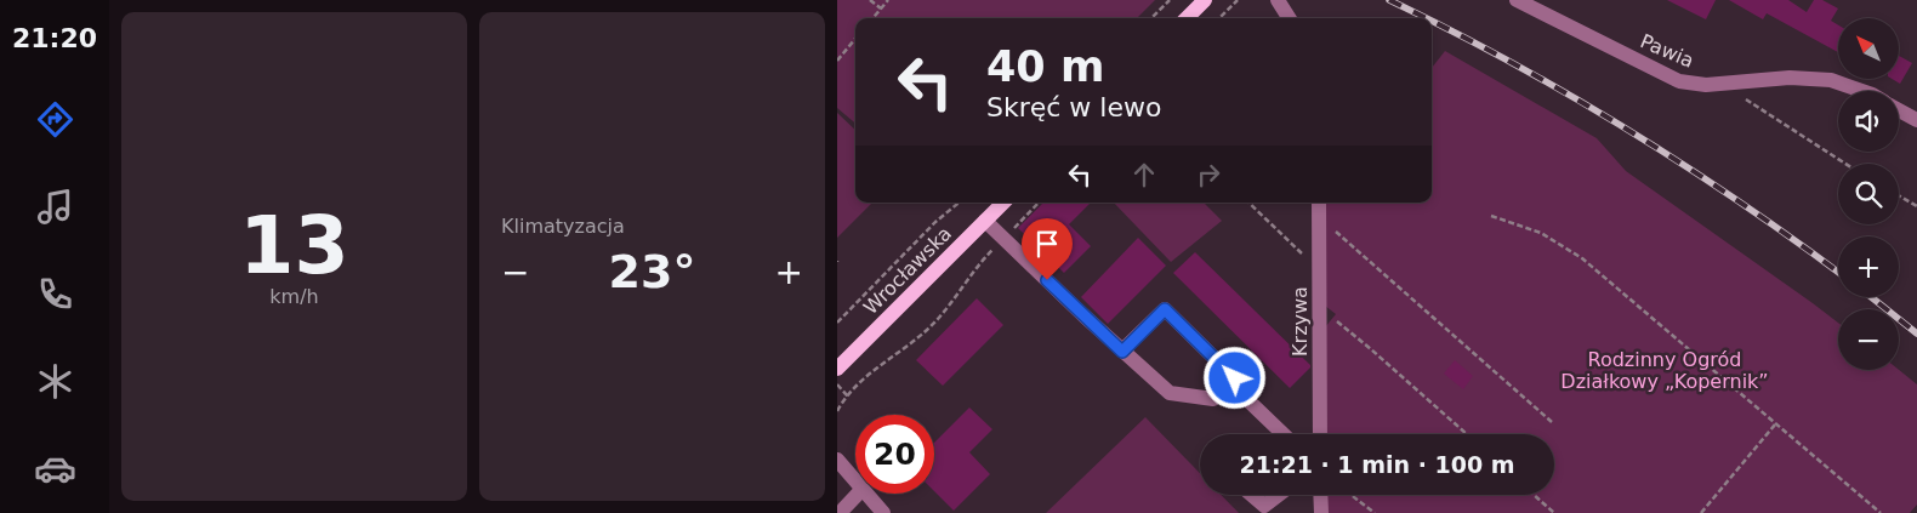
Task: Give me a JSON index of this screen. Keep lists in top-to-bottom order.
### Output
{
  "streets": {
    "main road": ["Wrocławska"],
    "street": ["Pawia", "Krzywa"]
  },
  "parks": ["Rodzinny Ogród Działkowy „Kopernik”"],
  "north": "top left",
  "page": {
    "tabs": "21:20",
    "tile": [
      ["13", "km/h"],
      "Klimatyzacja"
    ],
    "map_buttons": ["+", "−"],
    "turn": ["40 m", "Skręć w lewo"],
    "heat": ["−", "23°", "+"],
    "limit": "20",
    "trip": "21:21 · 1 min · 100 m"
  }
}
